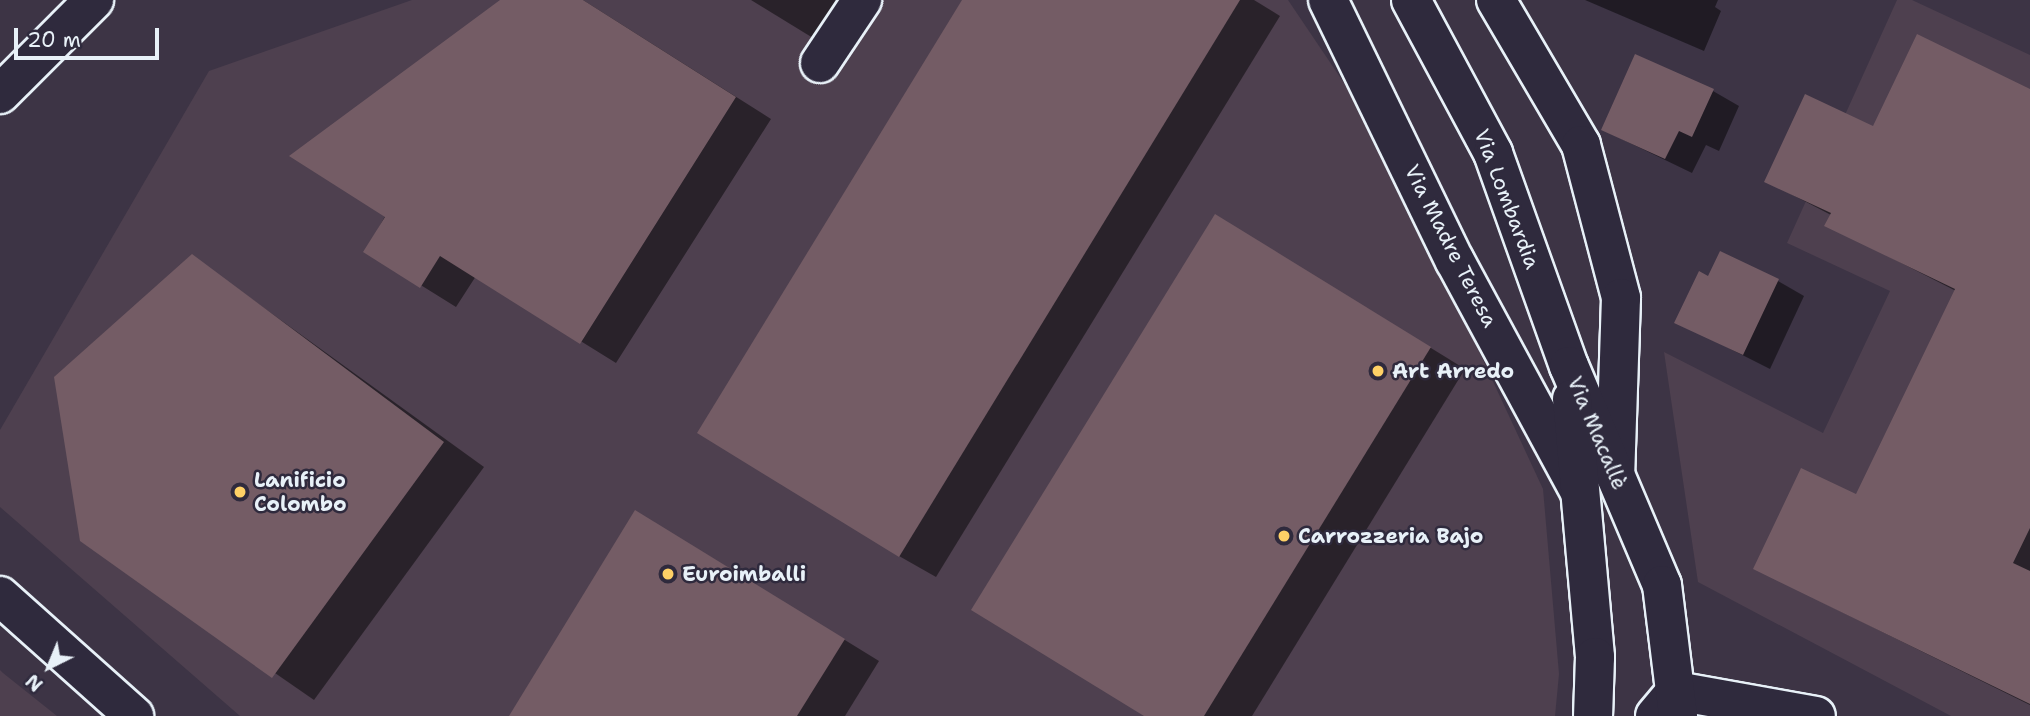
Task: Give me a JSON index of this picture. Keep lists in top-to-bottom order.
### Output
{
  "streets": {
    "main road": ["Via Lombardia", "Via Madre Teresa", "Via Macallè"]
  },
  "crossings": [
    ["Via Lombardia", "Via Macallè"],
    ["Via Madre Teresa", "Via Macallè"]
  ],
  "places": [
    "Art Arredo",
    "Lanificio Colombo",
    "Carrozzeria Bajo",
    "Euroimballi"
  ],
  "scale_bar": "20 m",
  "north": "bottom left"
}
